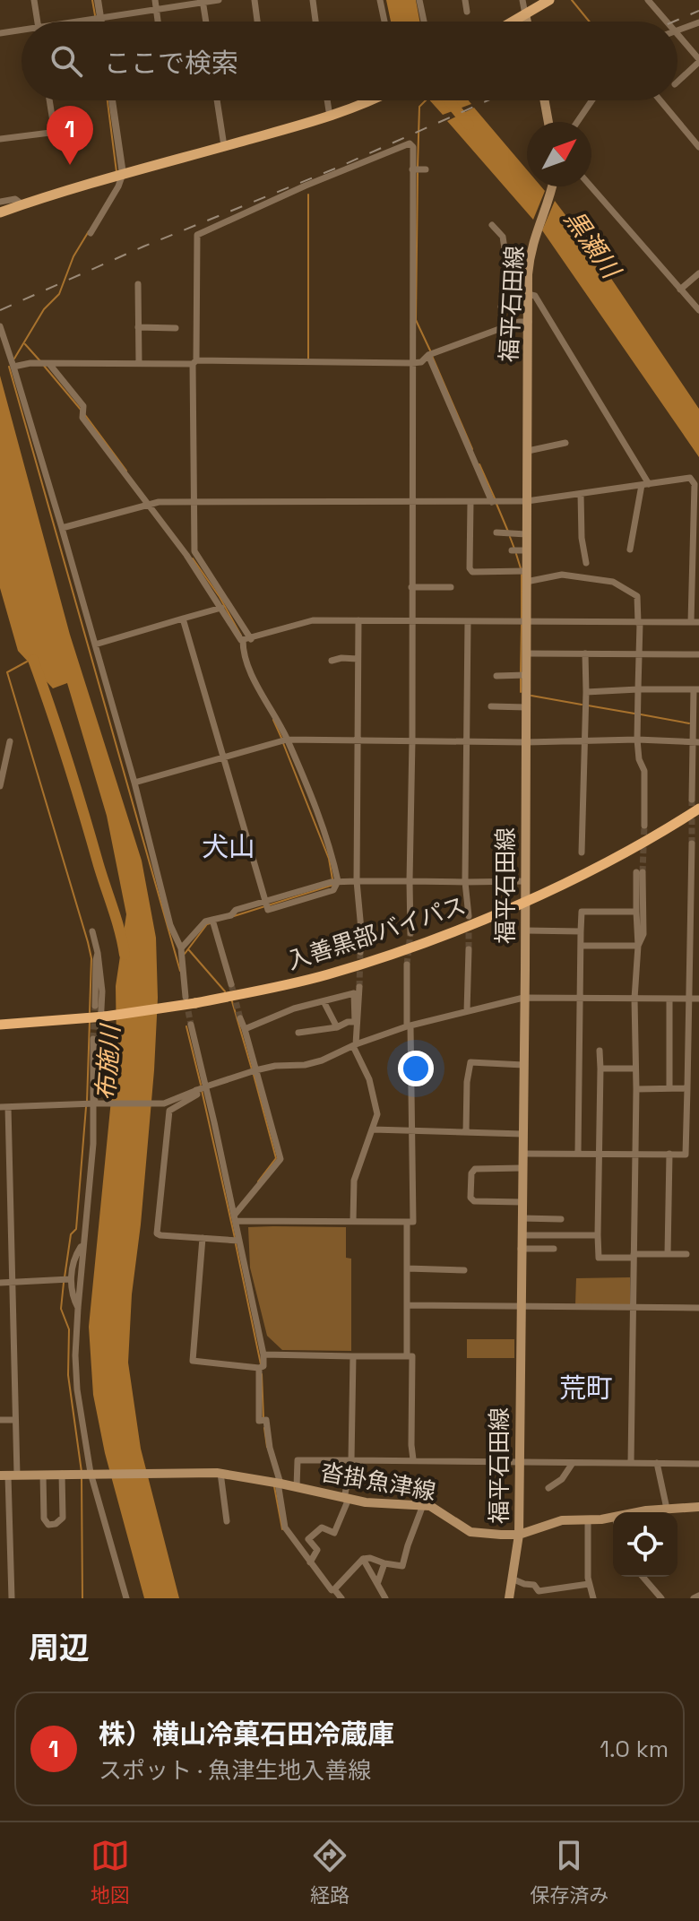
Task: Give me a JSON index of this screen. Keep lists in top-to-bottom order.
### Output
{
  "streets": {
    "highway": ["入善黒部バイパス"],
    "main road": ["福平石田線", "沓掛魚津線"]
  },
  "crossings": [
    ["福平石田線", "入善黒部バイパス"],
    ["福平石田線", "沓掛魚津線"]
  ],
  "districts": ["犬山", "荒町"],
  "water": ["黒瀬川", "布施川"],
  "north": "top right",
  "page": {
    "search": "ここで検索",
    "pins": "1",
    "heading": "周辺",
    "list": [
      {
        "mark": "1",
        "name": "株）横山冷菓石田冷蔵庫",
        "note": "スポット · 魚津生地入善線",
        "value": "1.0 km"
      }
    ],
    "nav": ["地図", "経路", "保存済み"]
  }
}
